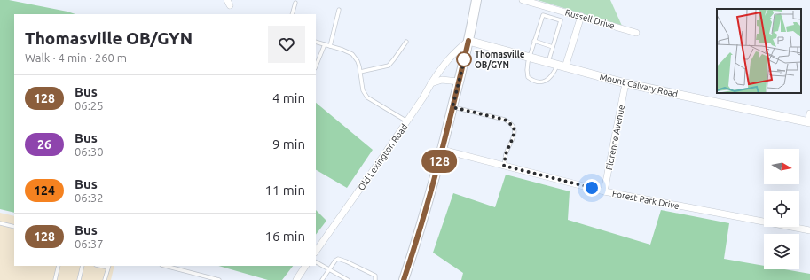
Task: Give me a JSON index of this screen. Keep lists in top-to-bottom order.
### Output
{
  "streets": {
    "street": [
      "Russell Drive",
      "Mount Calvary Road",
      "Florence Avenue",
      "Old Lexington Road",
      "Forest Park Drive"
    ]
  },
  "crossings": [
    ["Mount Calvary Road", "Florence Avenue"],
    ["Mount Calvary Road", "Old Lexington Road"],
    ["Florence Avenue", "Forest Park Drive"]
  ],
  "places": ["Thomasville OB/GYN"],
  "lines": ["bus line 128"],
  "north": "right",
  "page": {
    "on_map": "128",
    "heading": ["Thomasville OB/GYN", "Walk · 4 min · 260 m"],
    "list": [
      {
        "mark": "128",
        "name": "Bus",
        "note": "06:25",
        "value": "4 min"
      },
      {
        "mark": "26",
        "name": "Bus",
        "note": "06:30",
        "value": "9 min"
      },
      {
        "mark": "124",
        "name": "Bus",
        "note": "06:32",
        "value": "11 min"
      },
      {
        "mark": "128",
        "name": "Bus",
        "note": "06:37",
        "value": "16 min"
      }
    ]
  }
}
